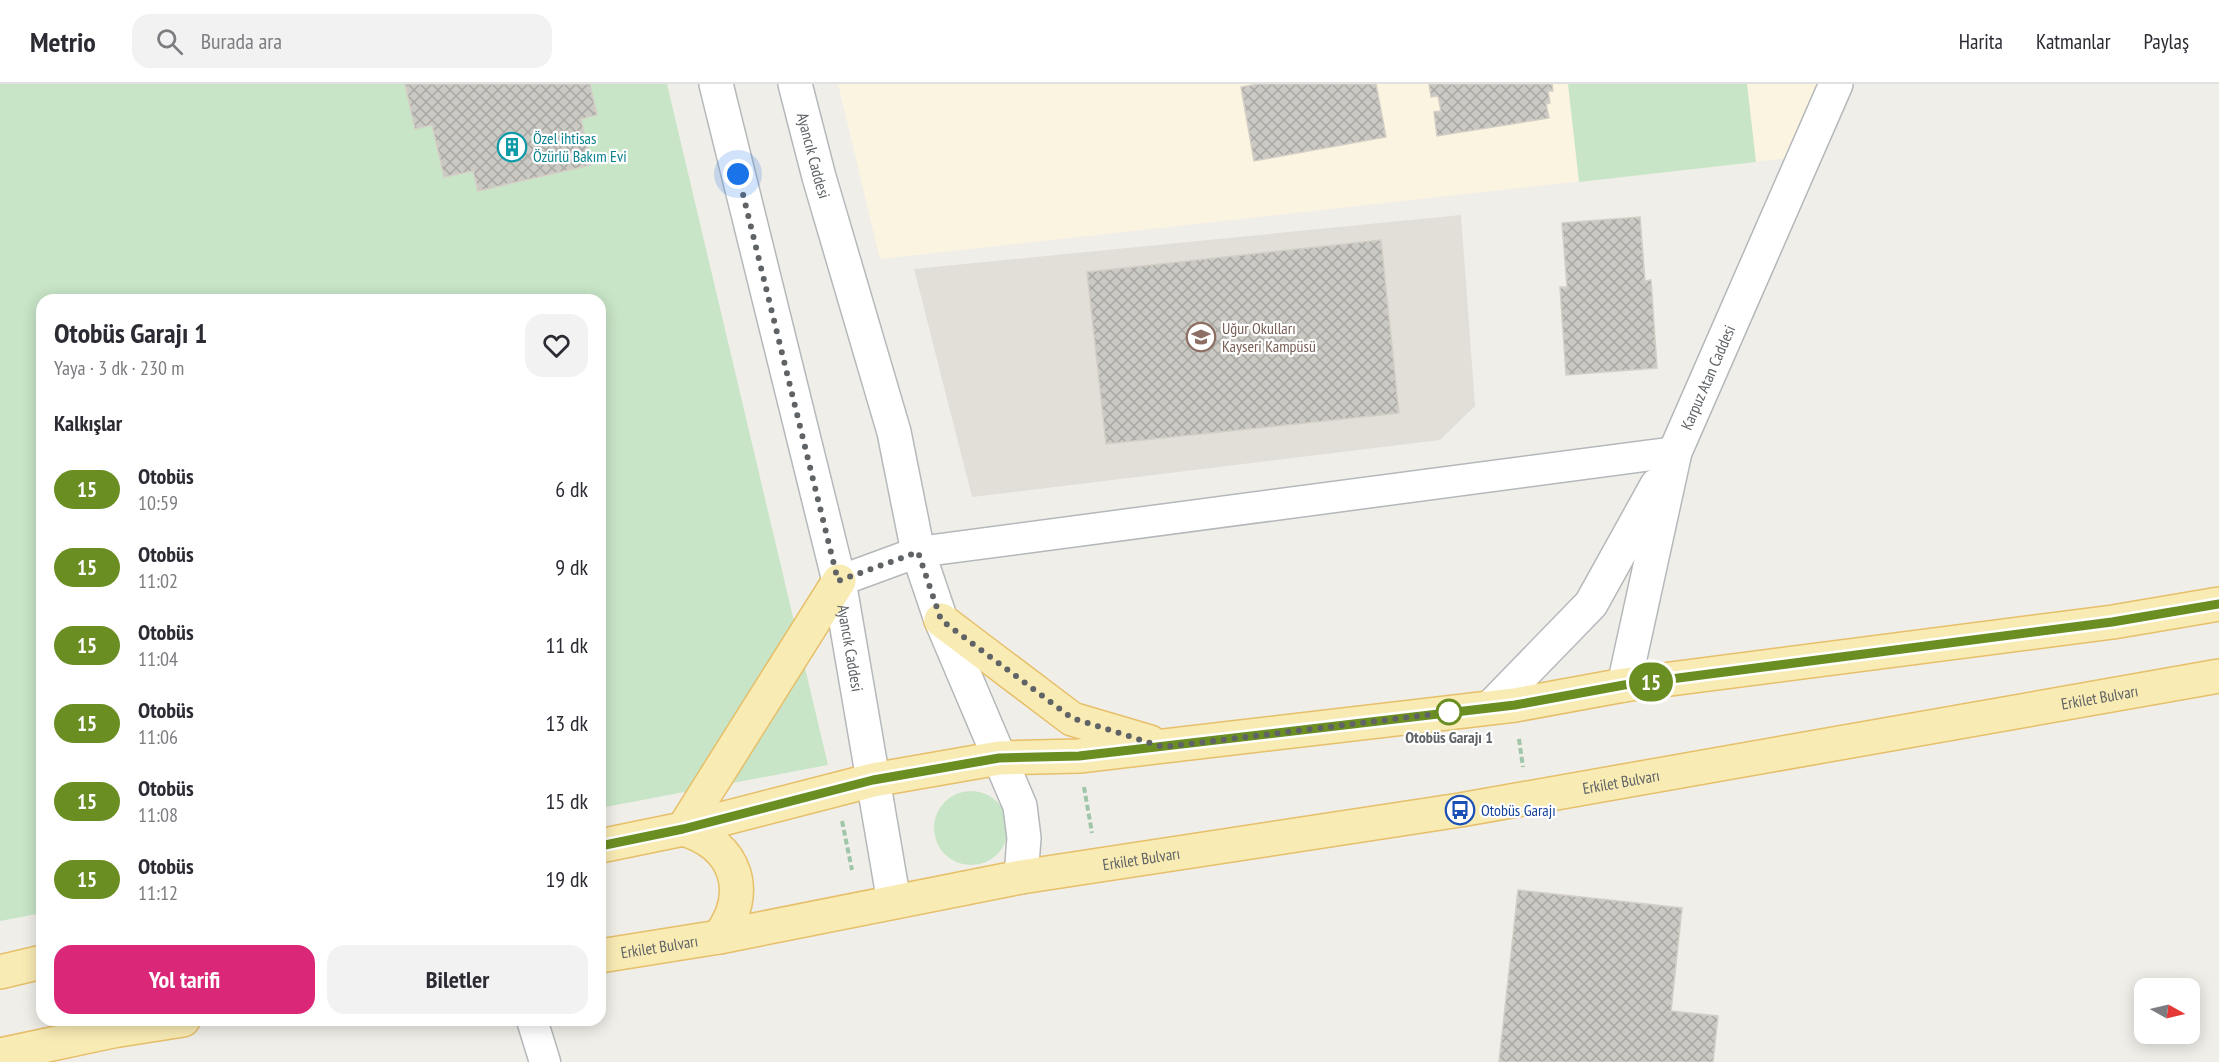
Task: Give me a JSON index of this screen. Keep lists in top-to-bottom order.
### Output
{
  "streets": {
    "main road": ["Erkilet Bulvarı"],
    "street": ["Ayancık Caddesi", "Karpuz Atan Caddesi"]
  },
  "crossings": [
    ["Ayancık Caddesi", "Erkilet Bulvarı"]
  ],
  "places": {
    "building": ["Özel ihtisas Özürlü Bakım Evi"],
    "school or university": ["Uğur Okulları Kayseri Kampüsü"],
    "other": ["Otobüs Garajı 1"],
    "bus stop": ["Otobüs Garajı"]
  },
  "lines": ["bus line 15"],
  "north": "right",
  "page": {
    "header": "Metrio",
    "search": "Burada ara",
    "nav": ["Harita", "Katmanlar", "Paylaş"],
    "on_map": "15",
    "heading": [
      ["Otobüs Garajı 1", "Yaya · 3 dk · 230 m"],
      "Kalkışlar"
    ],
    "list": [
      {
        "mark": "15",
        "name": "Otobüs",
        "note": "10:59",
        "value": "6 dk"
      },
      {
        "mark": "15",
        "name": "Otobüs",
        "note": "11:02",
        "value": "9 dk"
      },
      {
        "mark": "15",
        "name": "Otobüs",
        "note": "11:04",
        "value": "11 dk"
      },
      {
        "mark": "15",
        "name": "Otobüs",
        "note": "11:06",
        "value": "13 dk"
      },
      {
        "mark": "15",
        "name": "Otobüs",
        "note": "11:08",
        "value": "15 dk"
      },
      {
        "mark": "15",
        "name": "Otobüs",
        "note": "11:12",
        "value": "19 dk"
      }
    ],
    "buttons": ["Yol tarifi", "Biletler"]
  }
}
